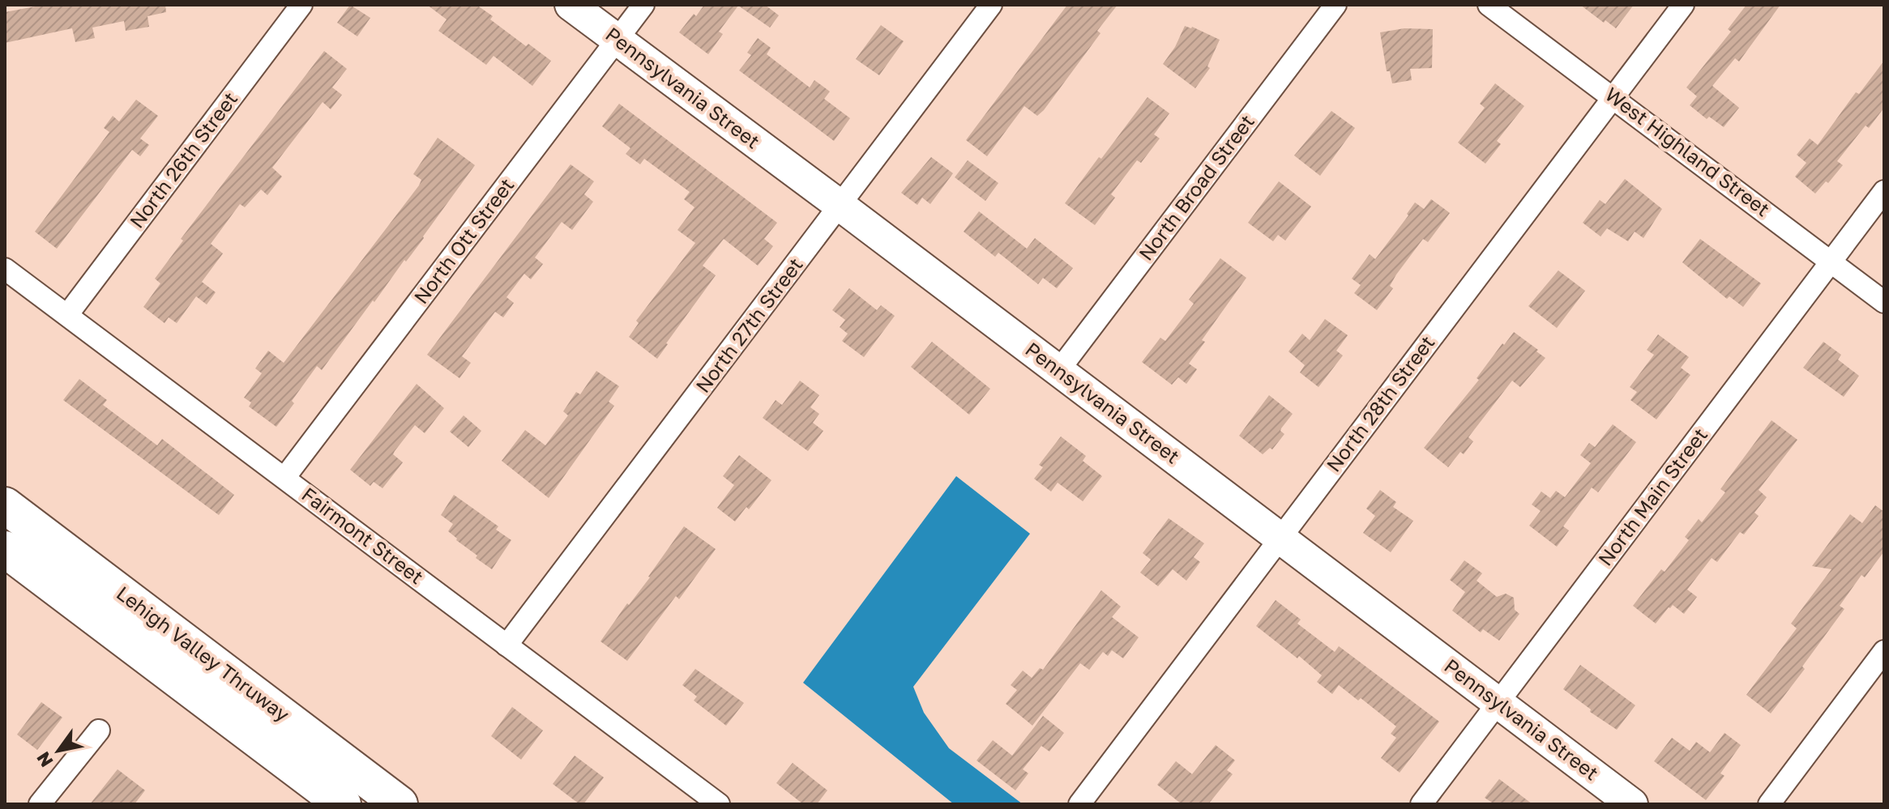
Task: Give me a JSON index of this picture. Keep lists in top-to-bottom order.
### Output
{
  "streets": {
    "highway": ["Lehigh Valley Thruway"],
    "street": [
      "Pennsylvania Street",
      "West Highland Street",
      "North 26th Street",
      "North Broad Street",
      "North Ott Street",
      "North 27th Street",
      "North 28th Street",
      "North Main Street",
      "Fairmont Street"
    ]
  },
  "crossings": [
    ["Pennsylvania Street", "North Broad Street"],
    ["Pennsylvania Street", "North Ott Street"],
    ["Pennsylvania Street", "North 27th Street"],
    ["Pennsylvania Street", "North 28th Street"],
    ["Pennsylvania Street", "North Main Street"],
    ["West Highland Street", "North 28th Street"],
    ["West Highland Street", "North Main Street"],
    ["North 26th Street", "Fairmont Street"],
    ["North Ott Street", "Fairmont Street"],
    ["North 27th Street", "Fairmont Street"]
  ],
  "north": "bottom left"
}
